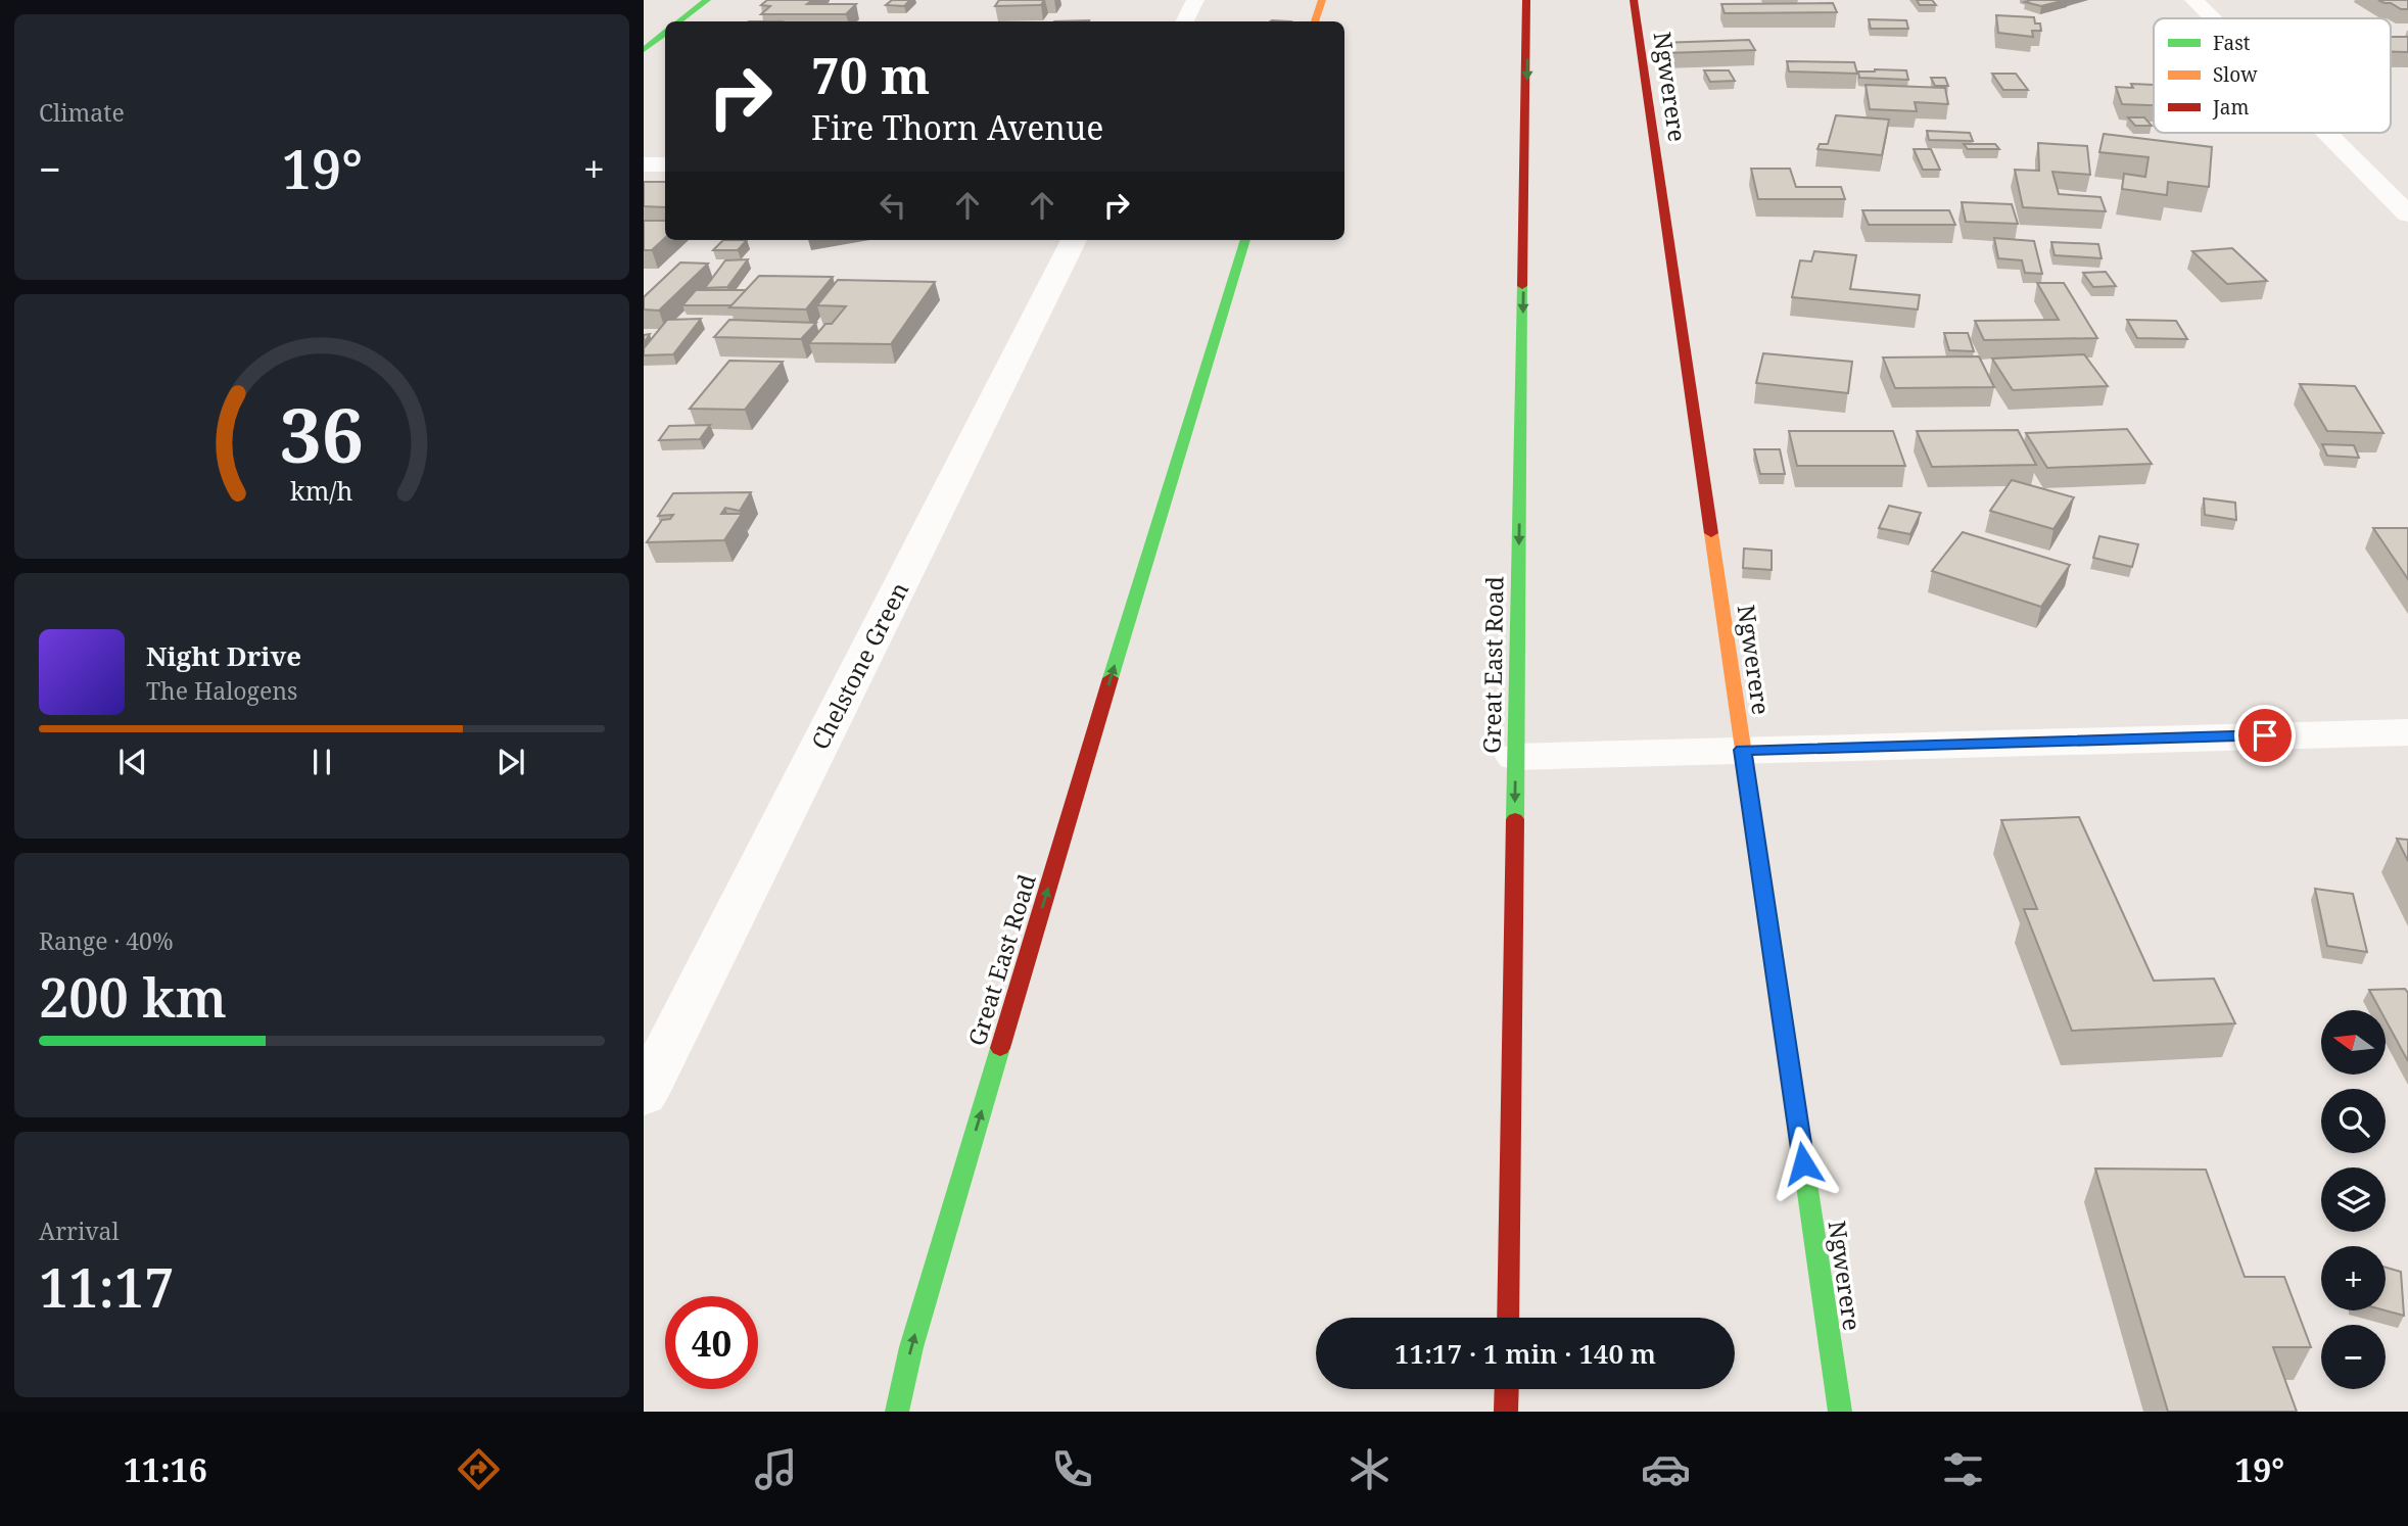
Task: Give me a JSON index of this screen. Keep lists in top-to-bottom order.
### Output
{
  "streets": {
    "main road": ["Ngwerere", "Great East Road"],
    "street": ["Chelstone Green"]
  },
  "legend": ["Fast", "Slow", "Jam"],
  "north": "left",
  "page": {
    "tile": [
      "Climate",
      ["Range · 40%", "200 km"],
      ["Arrival", "11:17"]
    ],
    "turn": ["70 m", "Fire Thorn Avenue"],
    "heat": ["−", "19°", "+"],
    "song": ["Night Drive", "The Halogens"],
    "map_buttons": ["+", "−"],
    "limit": "40",
    "trip": "11:17 · 1 min · 140 m",
    "tabs": ["11:16", "19°"],
    "gauge": ["36", "km/h"]
  }
}
